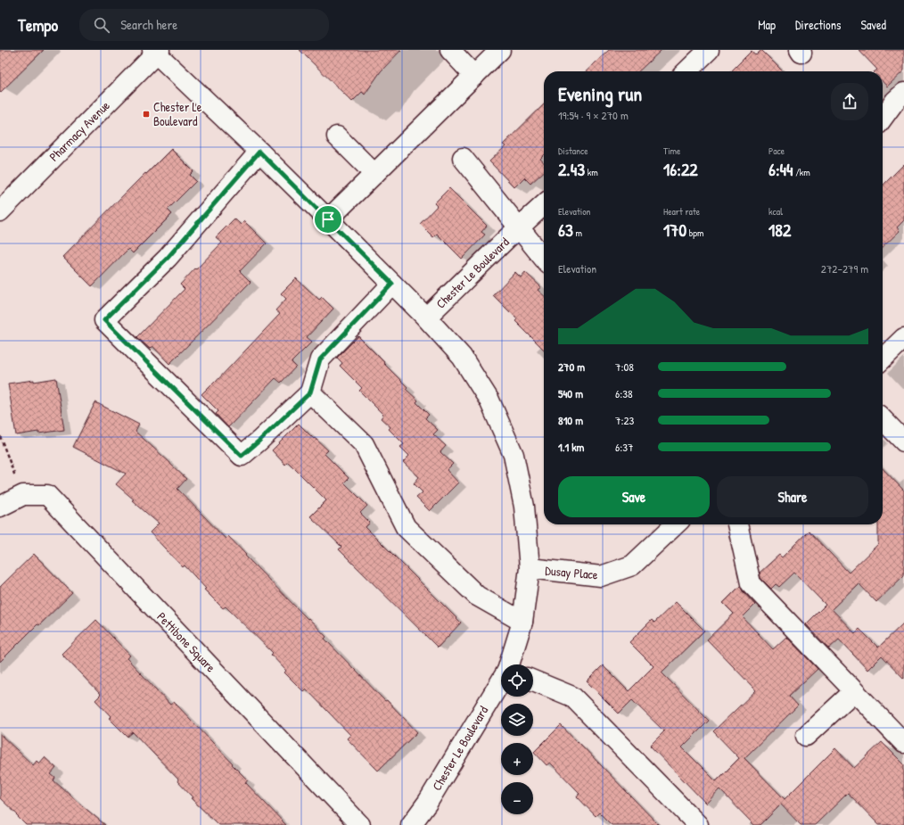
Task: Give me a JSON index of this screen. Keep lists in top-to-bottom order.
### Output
{
  "streets": {
    "street": [
      "Pharmacy Avenue",
      "Chester Le Boulevard",
      "Dusay Place",
      "Pettibone Square"
    ]
  },
  "crossings": [
    ["Pharmacy Avenue", "Chester Le Boulevard"],
    ["Chester Le Boulevard", "Dusay Place"]
  ],
  "places": {
    "transit": ["Chester Le Boulevard"]
  },
  "page": {
    "header": "Tempo",
    "search": "Search here",
    "nav": ["Map", "Directions", "Saved"],
    "heading": ["Evening run", "19:54 · 9 × 270 m"],
    "stats": [
      ["Distance", "2.43 km"],
      ["Time", "16:22"],
      ["Pace", "6:44 /km"],
      ["Elevation", "63 m"],
      ["Heart rate", "170 bpm"],
      ["kcal", "182"]
    ],
    "chart": ["Elevation", "272–279 m"],
    "list": [
      {
        "name": "270 m",
        "note": "7:08"
      },
      {
        "name": "540 m",
        "note": "6:38"
      },
      {
        "name": "810 m",
        "note": "7:23"
      },
      {
        "name": "1.1 km",
        "note": "6:37"
      }
    ],
    "buttons": ["Save", "Share"],
    "map_buttons": ["+", "−"]
  }
}
